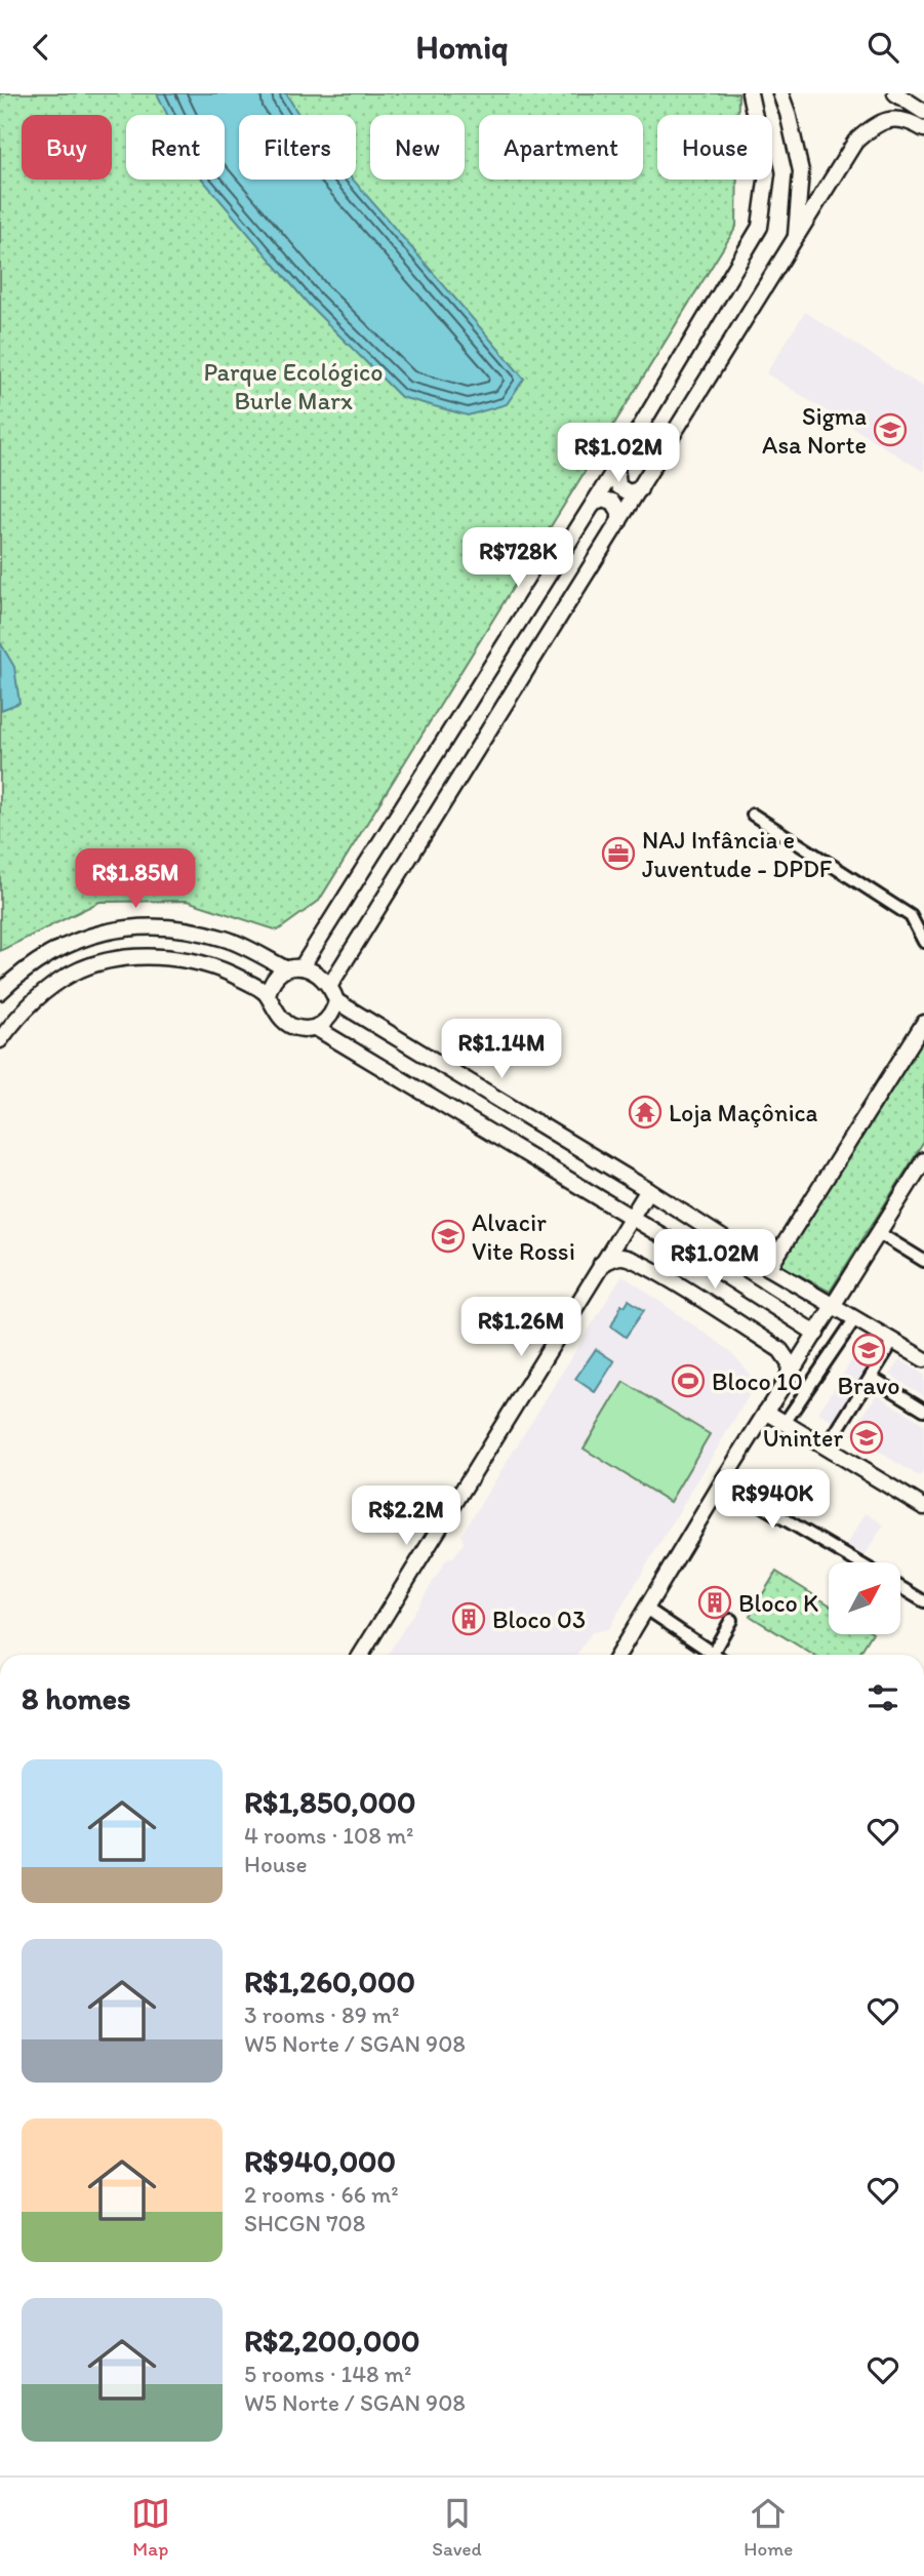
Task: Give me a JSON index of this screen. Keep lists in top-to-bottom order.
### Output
{
  "parks": ["Parque Ecológico Burle Marx"],
  "places": {
    "school or university": [
      "Sigma Asa Norte",
      "Alvacir Vite Rossi",
      "Bravo",
      "Uninter"
    ],
    "office": ["NAJ Infância e Juventude - DPDF"],
    "temple": ["Loja Maçônica"],
    "sports": ["Bloco 10"],
    "building": ["Bloco K", "Bloco 03"]
  },
  "north": "top right",
  "page": {
    "header": "Homiq",
    "chip": [
      "Buy",
      "Rent",
      "Filters",
      "New",
      "Apartment",
      "House"
    ],
    "price": [
      "R$1.02M",
      "R$728K",
      "R$1.85M",
      "R$1.14M",
      "R$1.02M",
      "R$1.26M",
      "R$940K",
      "R$2.2M"
    ],
    "heading": "8 homes",
    "list": [
      {
        "name": "R$1,850,000",
        "note": "4 rooms · 108 m² · House"
      },
      {
        "name": "R$1,260,000",
        "note": "3 rooms · 89 m² · W5 Norte / SGAN 908"
      },
      {
        "name": "R$940,000",
        "note": "2 rooms · 66 m² · SHCGN 708"
      },
      {
        "name": "R$2,200,000",
        "note": "5 rooms · 148 m² · W5 Norte / SGAN 908"
      }
    ],
    "tabs": ["Map", "Saved", "Home"]
  }
}
